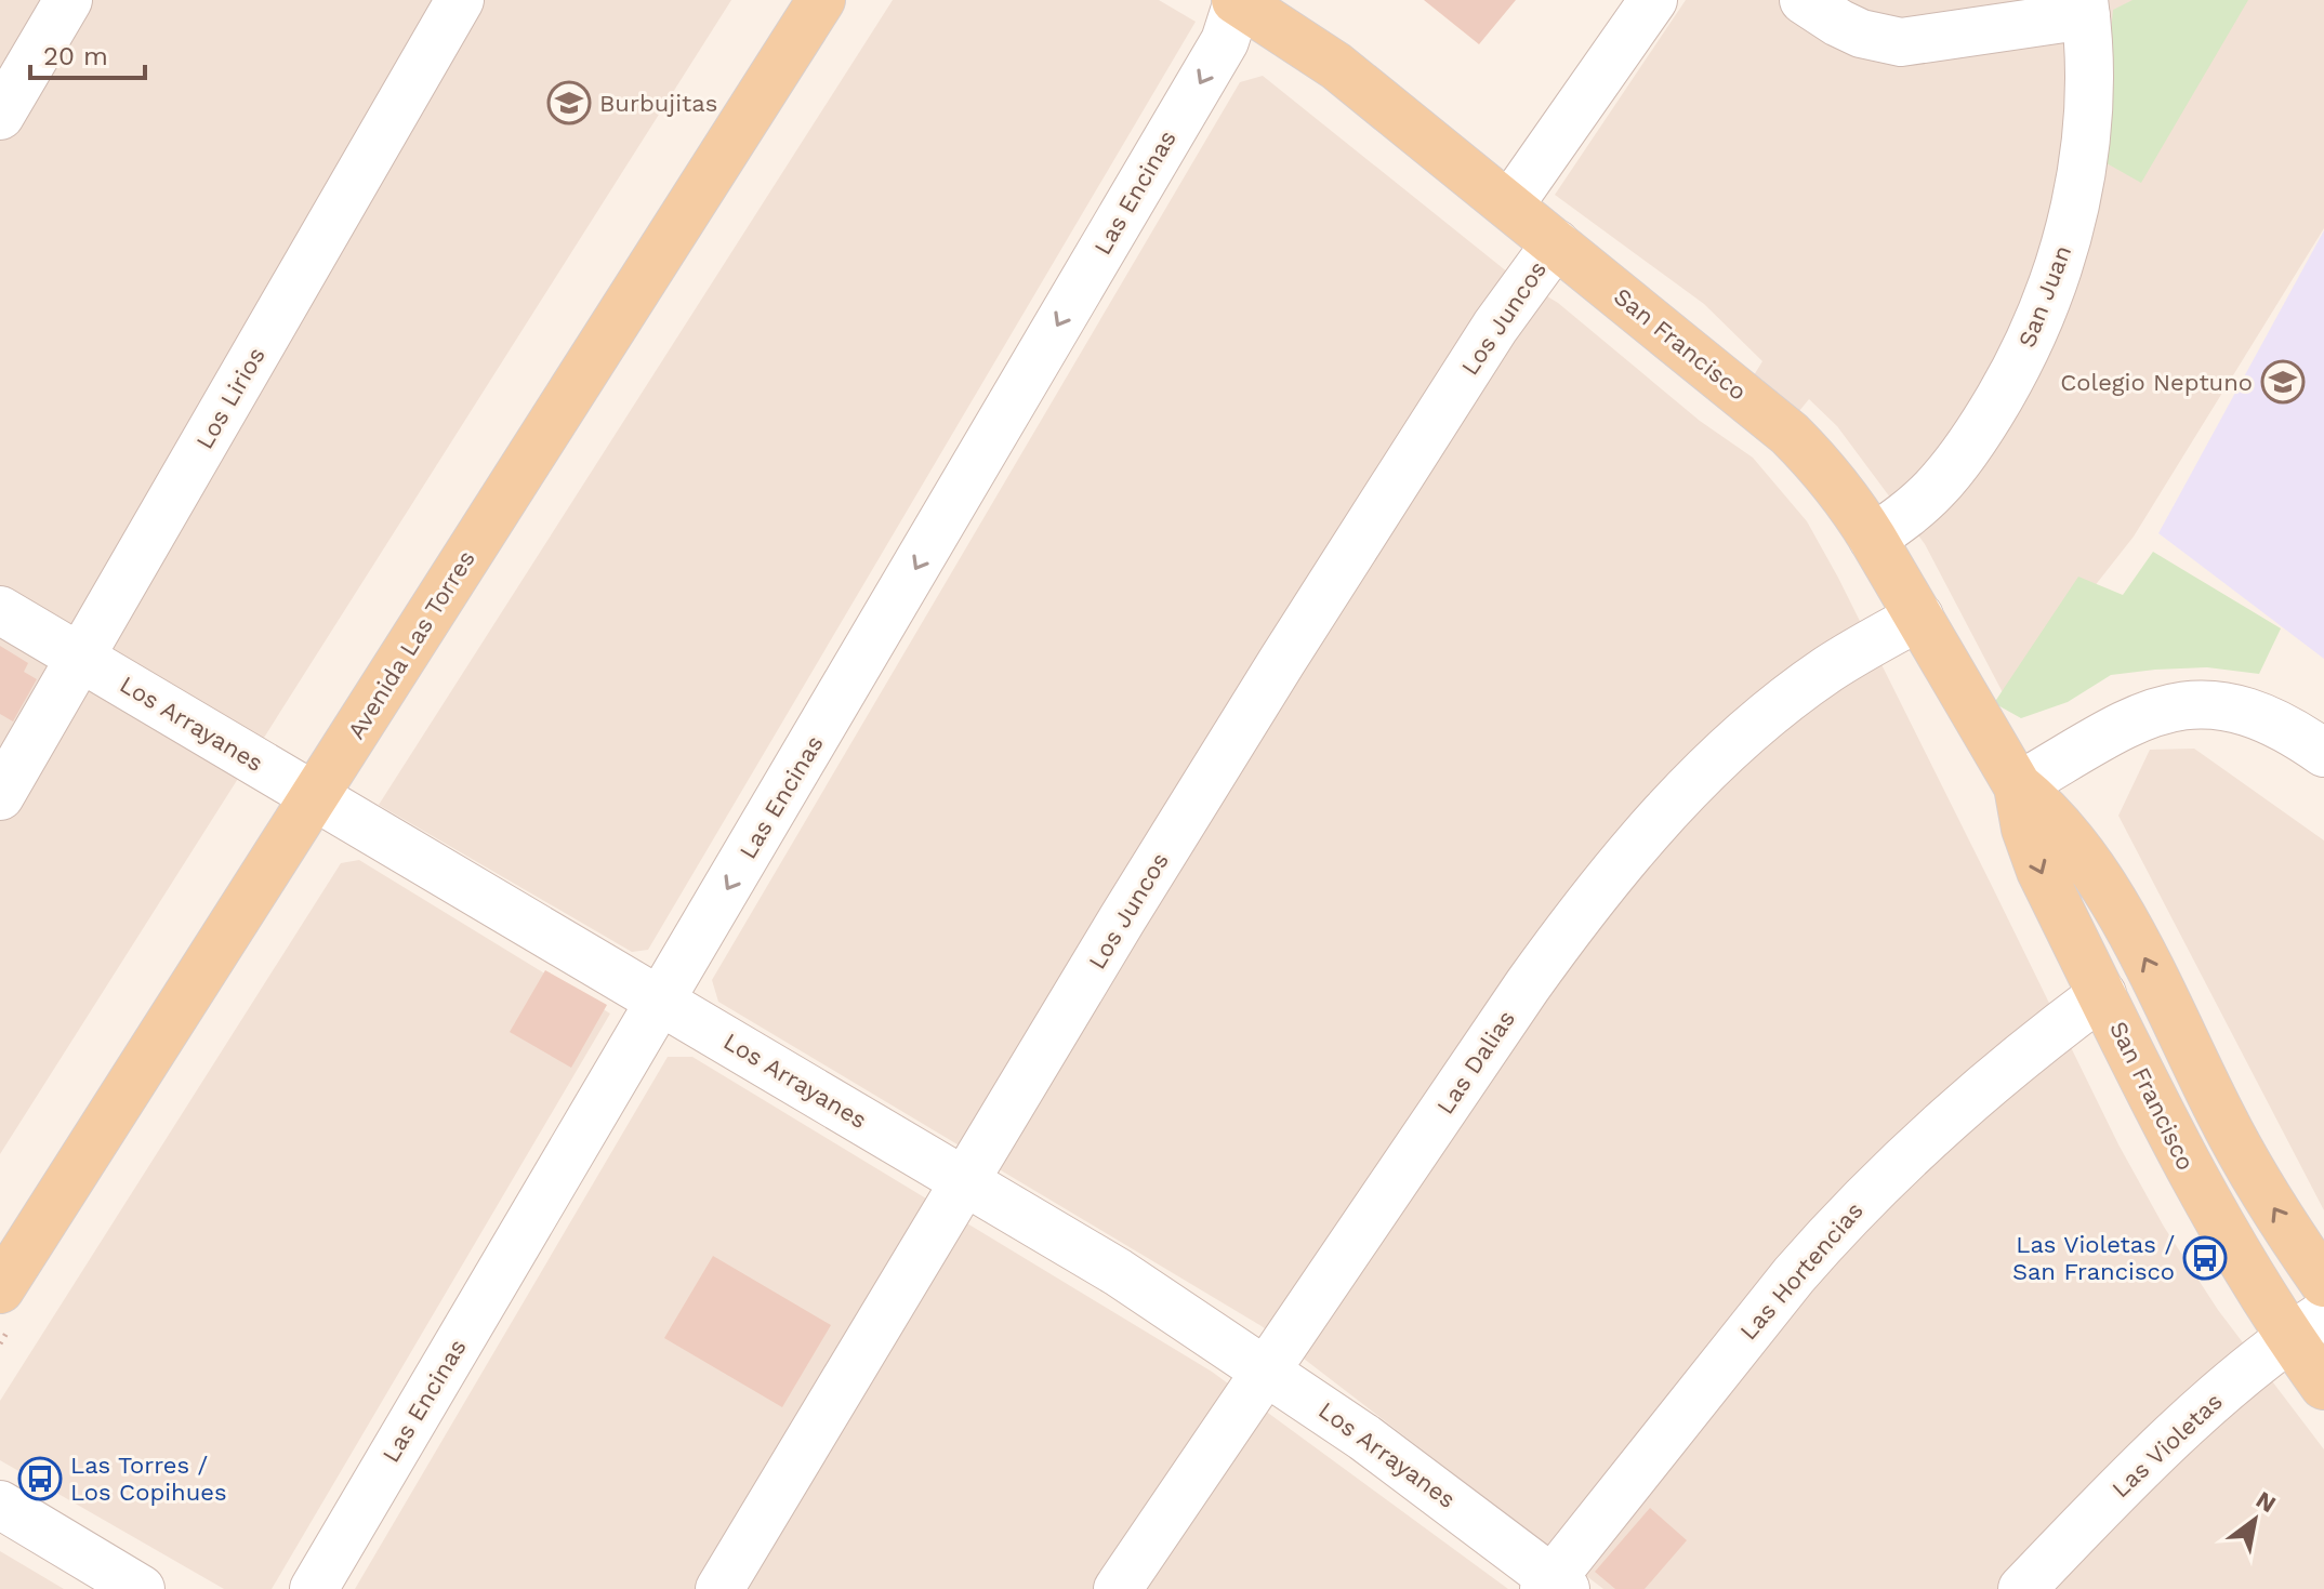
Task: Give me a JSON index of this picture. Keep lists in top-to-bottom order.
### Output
{
  "streets": {
    "main road": ["San Francisco", "Avenida Las Torres"],
    "street": [
      "Las Encinas",
      "San Juan",
      "Los Juncos",
      "Los Lirios",
      "Los Arrayanes",
      "Las Dalias",
      "Las Hortencias",
      "Las Violetas"
    ]
  },
  "crossings": [
    ["Las Encinas", "San Francisco"],
    ["Las Encinas", "Los Arrayanes"],
    ["San Juan", "San Francisco"],
    ["Los Juncos", "San Francisco"],
    ["Los Juncos", "Los Arrayanes"],
    ["San Francisco", "Las Dalias"],
    ["San Francisco", "Las Hortencias"],
    ["San Francisco", "Las Violetas"],
    ["Los Lirios", "Los Arrayanes"],
    ["Avenida Las Torres", "Los Arrayanes"],
    ["Los Arrayanes", "Las Dalias"],
    ["Los Arrayanes", "Las Hortencias"]
  ],
  "one_way": ["Las Encinas"],
  "places": {
    "school or university": ["Burbujitas", "Colegio Neptuno"],
    "bus stop": ["Las Violetas / San Francisco", "Las Torres / Los Copihues"]
  },
  "scale_bar": "20 m",
  "north": "top right"
}
